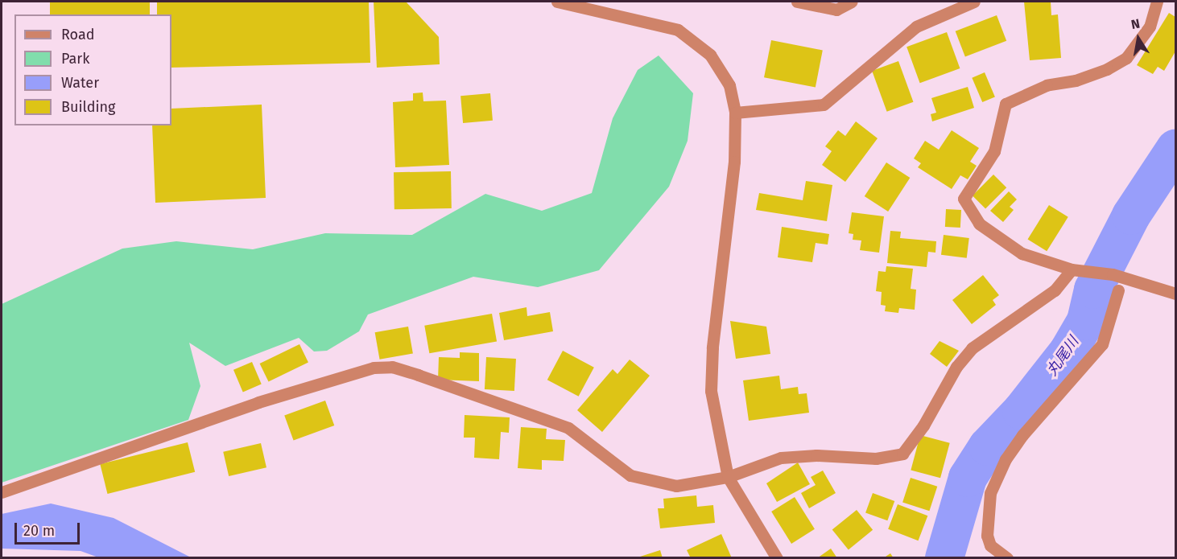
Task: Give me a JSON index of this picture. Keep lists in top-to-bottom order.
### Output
{
  "water": ["丸尾川"],
  "legend": [
    "Road",
    "Park",
    "Water",
    "Building"
  ],
  "scale_bar": "20 m",
  "north": "top"
}
